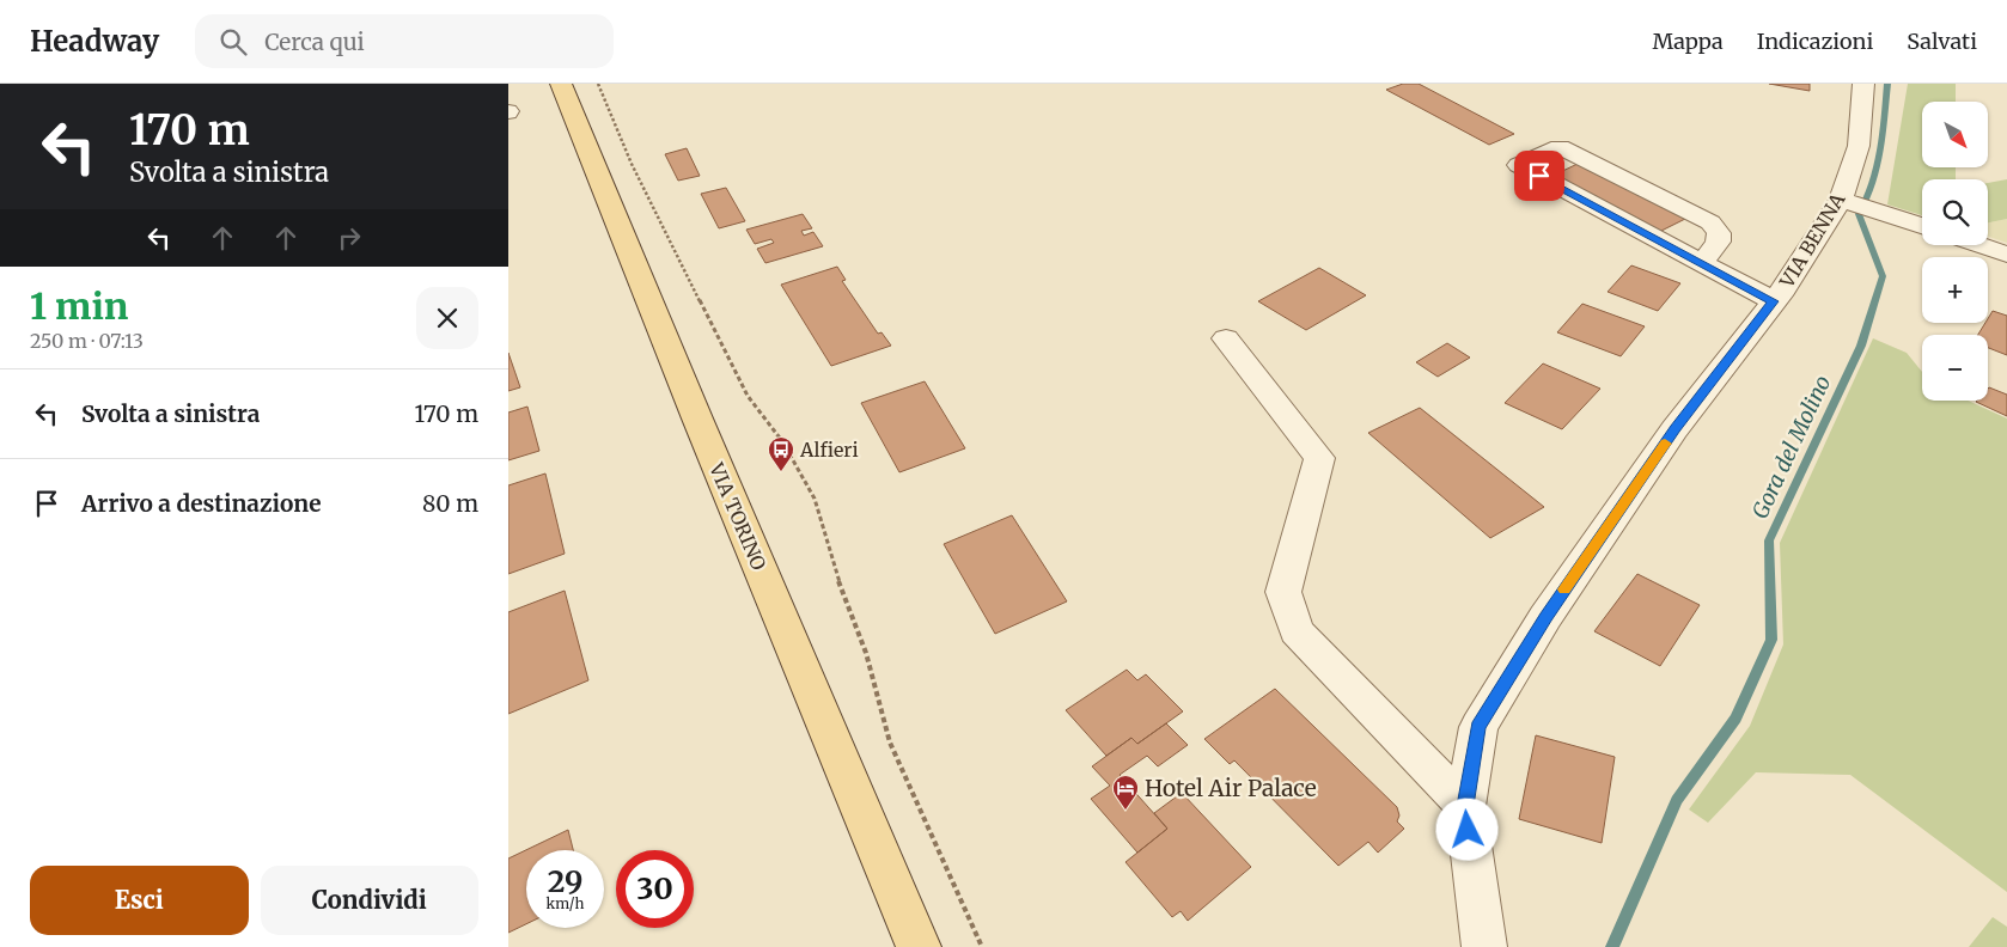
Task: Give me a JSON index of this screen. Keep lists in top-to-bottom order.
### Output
{
  "streets": {
    "main road": ["VIA TORINO"],
    "street": ["VIA BENNA"]
  },
  "water": ["Gora del Molino"],
  "places": {
    "bus stop": ["Alfieri"],
    "hotel": ["Hotel Air Palace"]
  },
  "north": "bottom right",
  "page": {
    "header": "Headway",
    "search": "Cerca qui",
    "nav": ["Mappa", "Indicazioni", "Salvati"],
    "turn": ["170 m", "Svolta a sinistra"],
    "map_buttons": ["+", "−"],
    "heading": ["1 min", "250 m · 07:13"],
    "list": [
      {
        "name": "Svolta a sinistra",
        "value": "170 m"
      },
      {
        "name": "Arrivo a destinazione",
        "value": "80 m"
      }
    ],
    "speed": "29 km/h",
    "limit": "30",
    "buttons": ["Esci", "Condividi"]
  }
}
